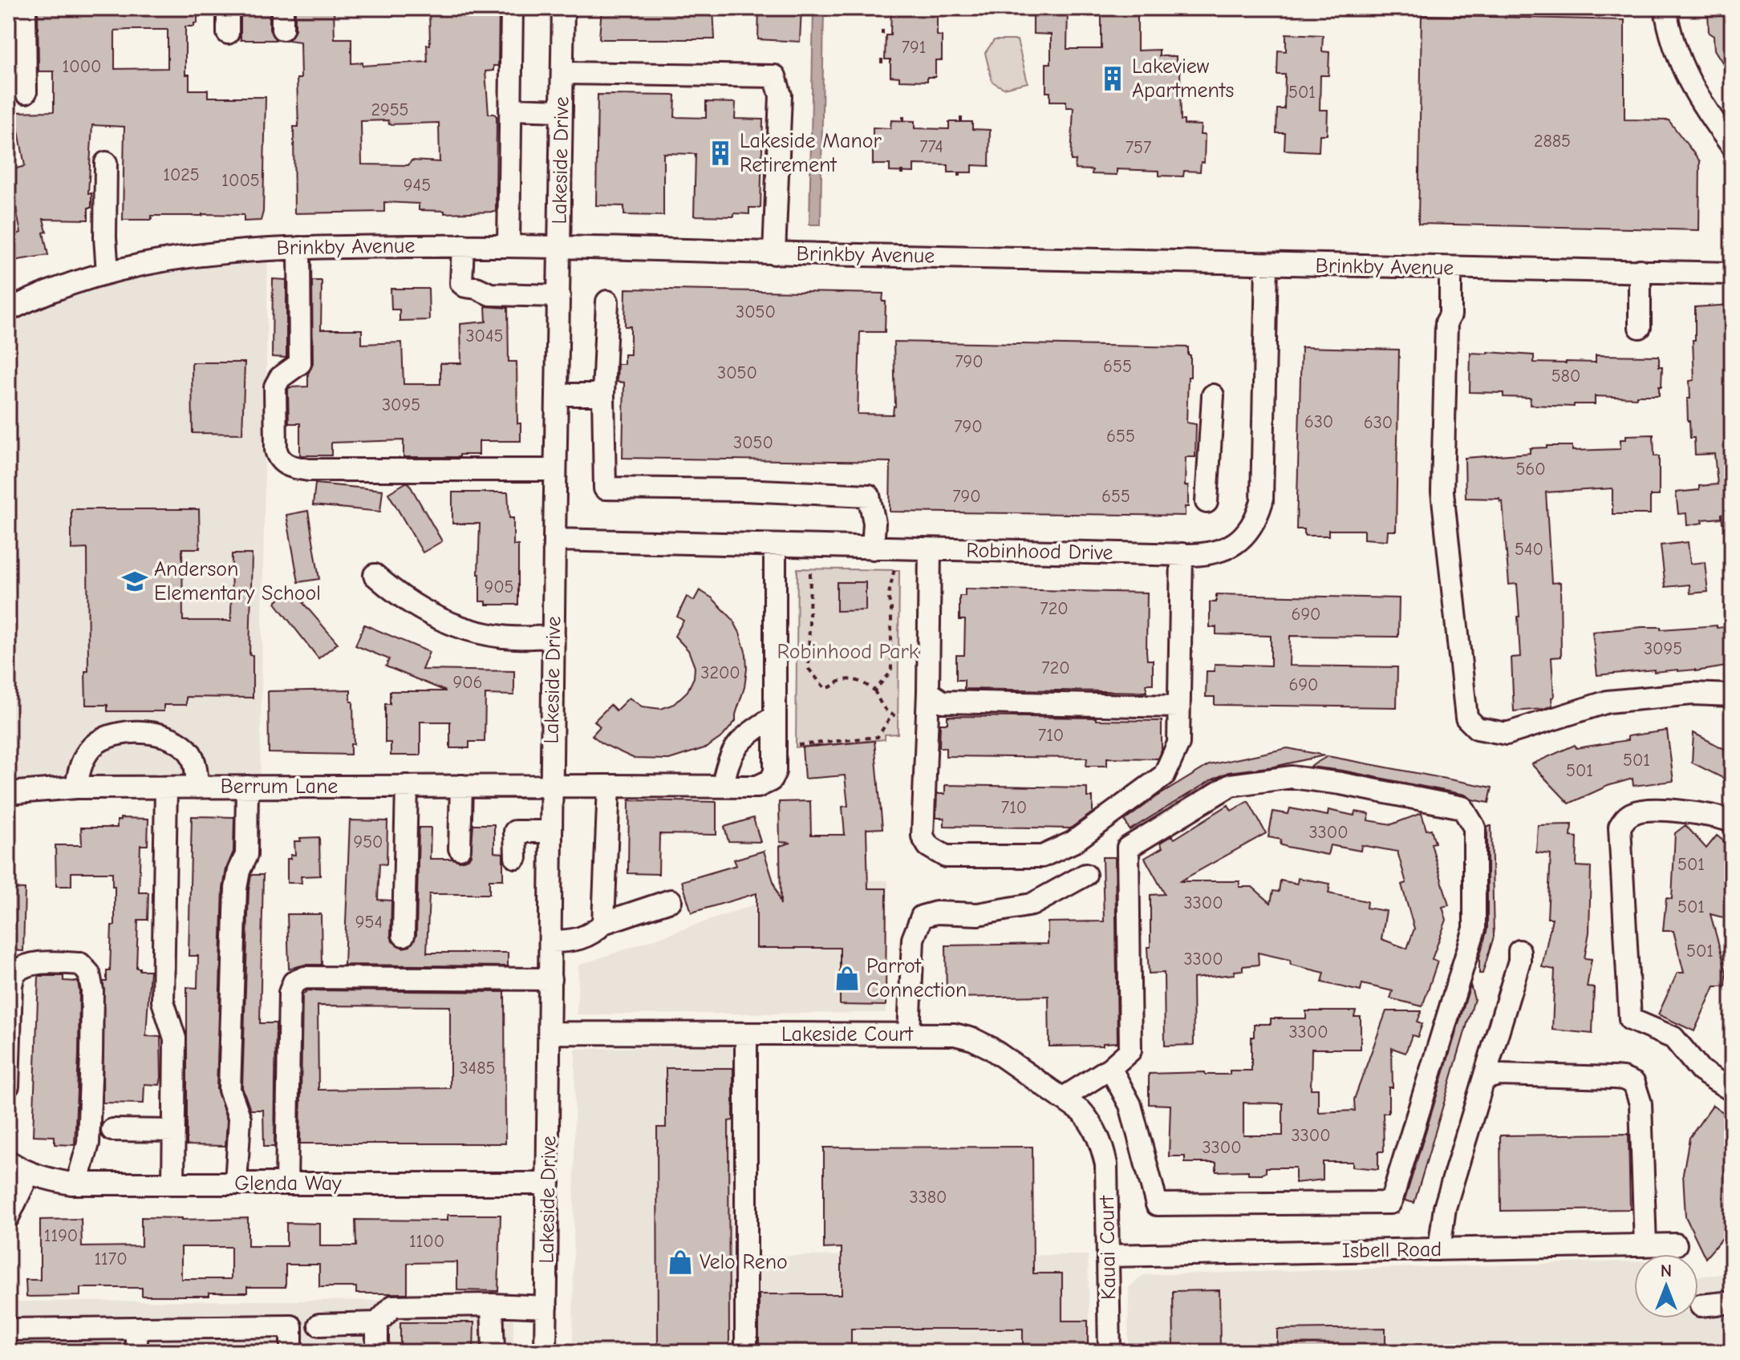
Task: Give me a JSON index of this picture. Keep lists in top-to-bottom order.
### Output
{
  "streets": {
    "street": [
      "Lakeside Drive",
      "Brinkby Avenue",
      "Robinhood Drive",
      "Berrum Lane",
      "Lakeside Court",
      "Glenda Way",
      "Kauai Court",
      "Isbell Road"
    ]
  },
  "crossings": [
    ["Lakeside Drive", "Brinkby Avenue"],
    ["Lakeside Drive", "Robinhood Drive"],
    ["Lakeside Drive", "Berrum Lane"],
    ["Lakeside Drive", "Lakeside Court"],
    ["Lakeside Drive", "Glenda Way"],
    ["Brinkby Avenue", "Robinhood Drive"],
    ["Lakeside Court", "Kauai Court"],
    ["Kauai Court", "Isbell Road"]
  ],
  "parks": ["Robinhood Park"],
  "places": {
    "building": ["Lakeview Apartments", "Lakeside Manor Retirement"],
    "school or university": ["Anderson Elementary School"],
    "shop": ["Parrot Connection", "Velo Reno"]
  },
  "house_numbers": [
    "791",
    "1000",
    "501",
    "2955",
    "2885",
    "774",
    "757",
    "1025",
    "1005",
    "945",
    "3050",
    "3045",
    "790",
    "655",
    "3050",
    "580",
    "3095",
    "630",
    "630",
    "790",
    "655",
    "3050",
    "560",
    "790",
    "655",
    "540",
    "905",
    "720",
    "690",
    "3095",
    "720",
    "3200",
    "906",
    "690",
    "710",
    "501",
    "501",
    "710",
    "3300",
    "950",
    "501",
    "3300",
    "501",
    "954",
    "501",
    "3300",
    "3300",
    "3485",
    "3300",
    "3300",
    "3380",
    "1190",
    "1100",
    "1170"
  ],
  "north": "top"
}
